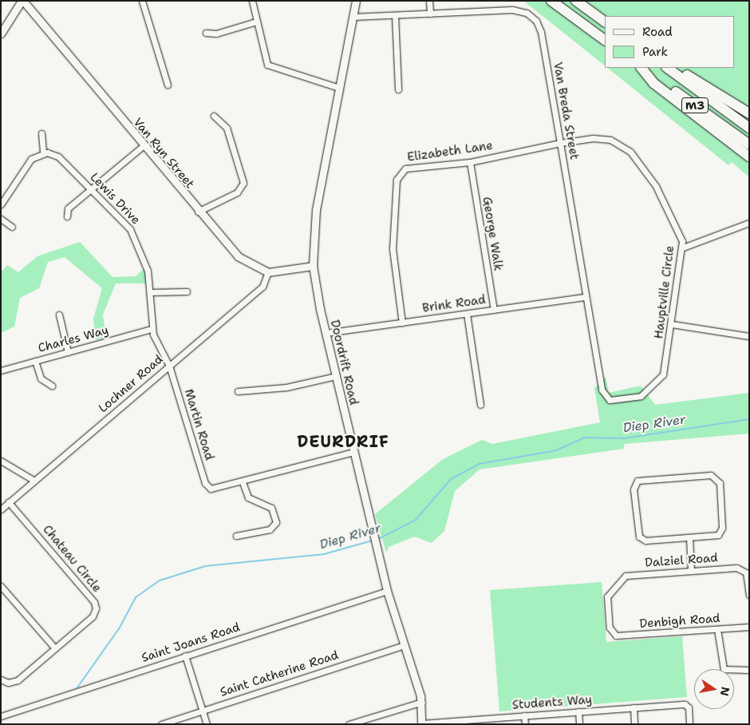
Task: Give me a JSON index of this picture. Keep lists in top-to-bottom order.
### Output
{
  "streets": {
    "highway": ["M3"],
    "street": [
      "Van Breda Street",
      "Elizabeth Lane",
      "Van Ryn Street",
      "Lewis Drive",
      "George Walk",
      "Hauptville Circle",
      "Brink Road",
      "Charles Way",
      "Doordrift Road",
      "Lochner Road",
      "Martin Road",
      "Chateau Circle",
      "Dalziel Road",
      "Denbigh Road",
      "Saint Joans Road",
      "Saint Catherine Road",
      "Students Way"
    ]
  },
  "crossings": [
    ["Van Breda Street", "Elizabeth Lane"],
    ["Van Breda Street", "Hauptville Circle"],
    ["Van Breda Street", "Brink Road"],
    ["Van Breda Street", "Doordrift Road"],
    ["Elizabeth Lane", "George Walk"],
    ["Elizabeth Lane", "Hauptville Circle"],
    ["Elizabeth Lane", "Brink Road"],
    ["Van Ryn Street", "Lochner Road"],
    ["Lewis Drive", "Charles Way"],
    ["Lewis Drive", "Lochner Road"],
    ["Lewis Drive", "Martin Road"],
    ["George Walk", "Brink Road"],
    ["Brink Road", "Doordrift Road"],
    ["Doordrift Road", "Saint Joans Road"],
    ["Doordrift Road", "Saint Catherine Road"],
    ["Doordrift Road", "Students Way"],
    ["Lochner Road", "Martin Road"],
    ["Lochner Road", "Chateau Circle"],
    ["Dalziel Road", "Denbigh Road"]
  ],
  "districts": ["DEURDRIF"],
  "water": ["Diep River"],
  "legend": ["Road", "Park"],
  "north": "right"
}
